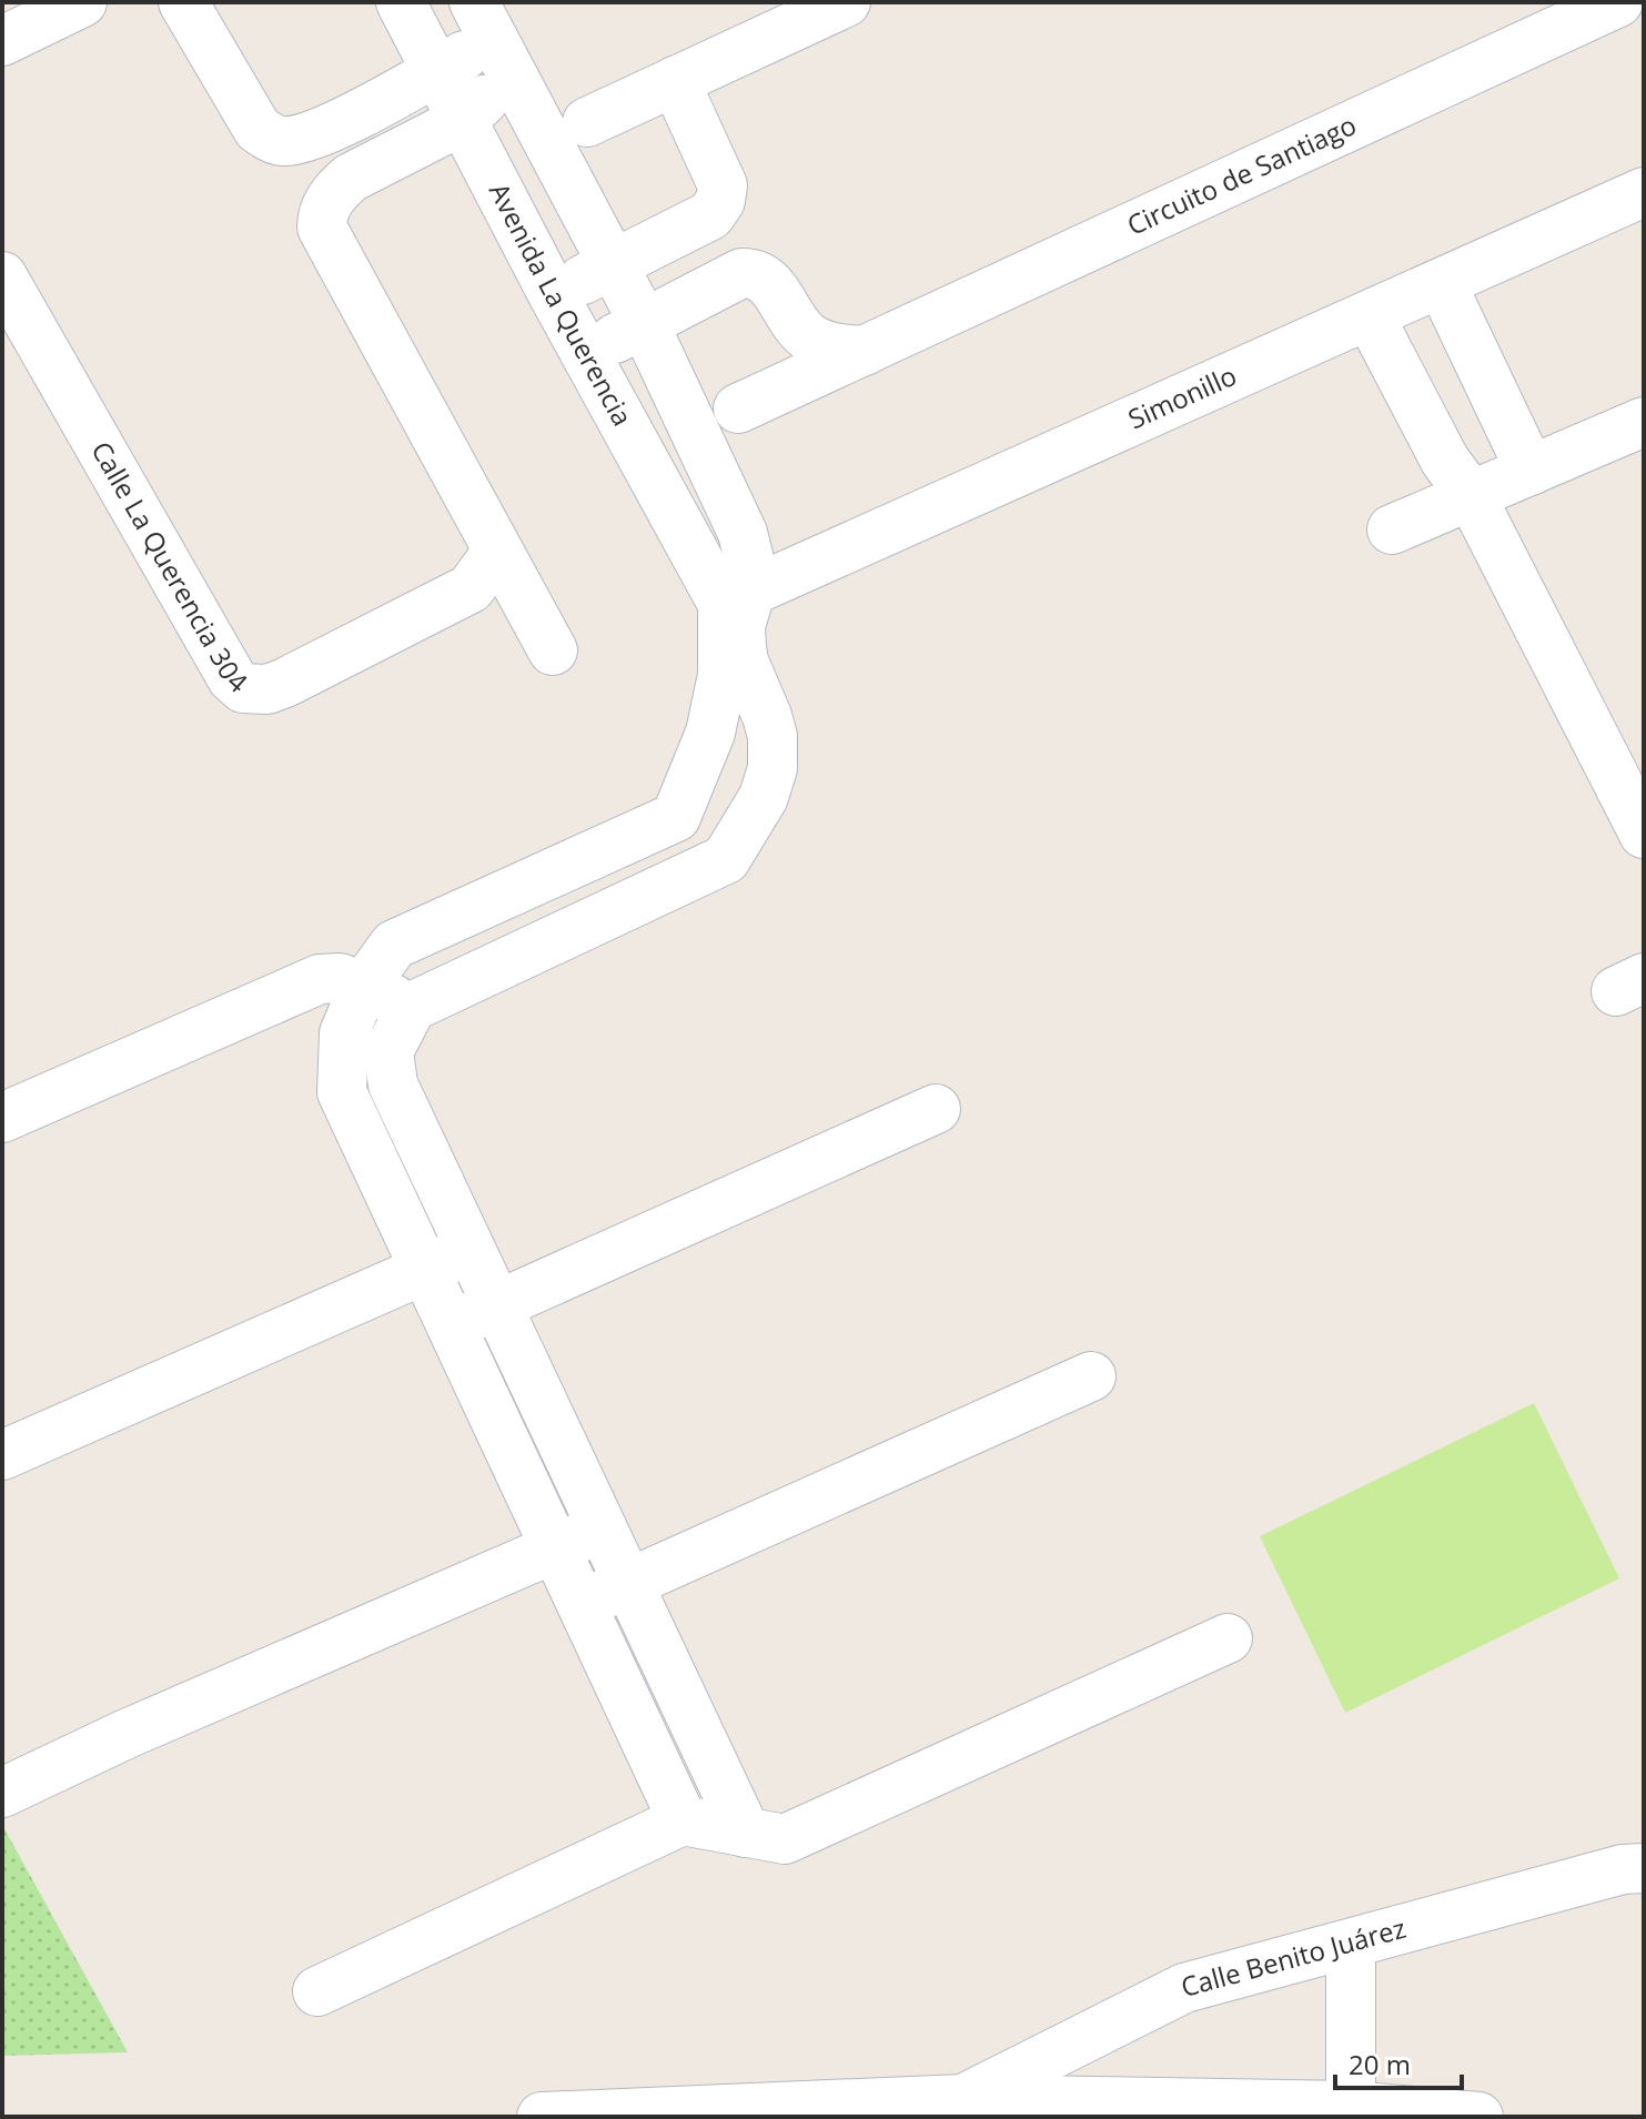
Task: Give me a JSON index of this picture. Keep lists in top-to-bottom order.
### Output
{
  "streets": {
    "street": [
      "Circuito de Santiago",
      "Avenida La Querencia",
      "Simonillo",
      "Calle La Querencia 304",
      "Calle Benito Juárez"
    ]
  },
  "crossings": [
    ["Avenida La Querencia", "Simonillo"]
  ],
  "scale_bar": "20 m"
}
